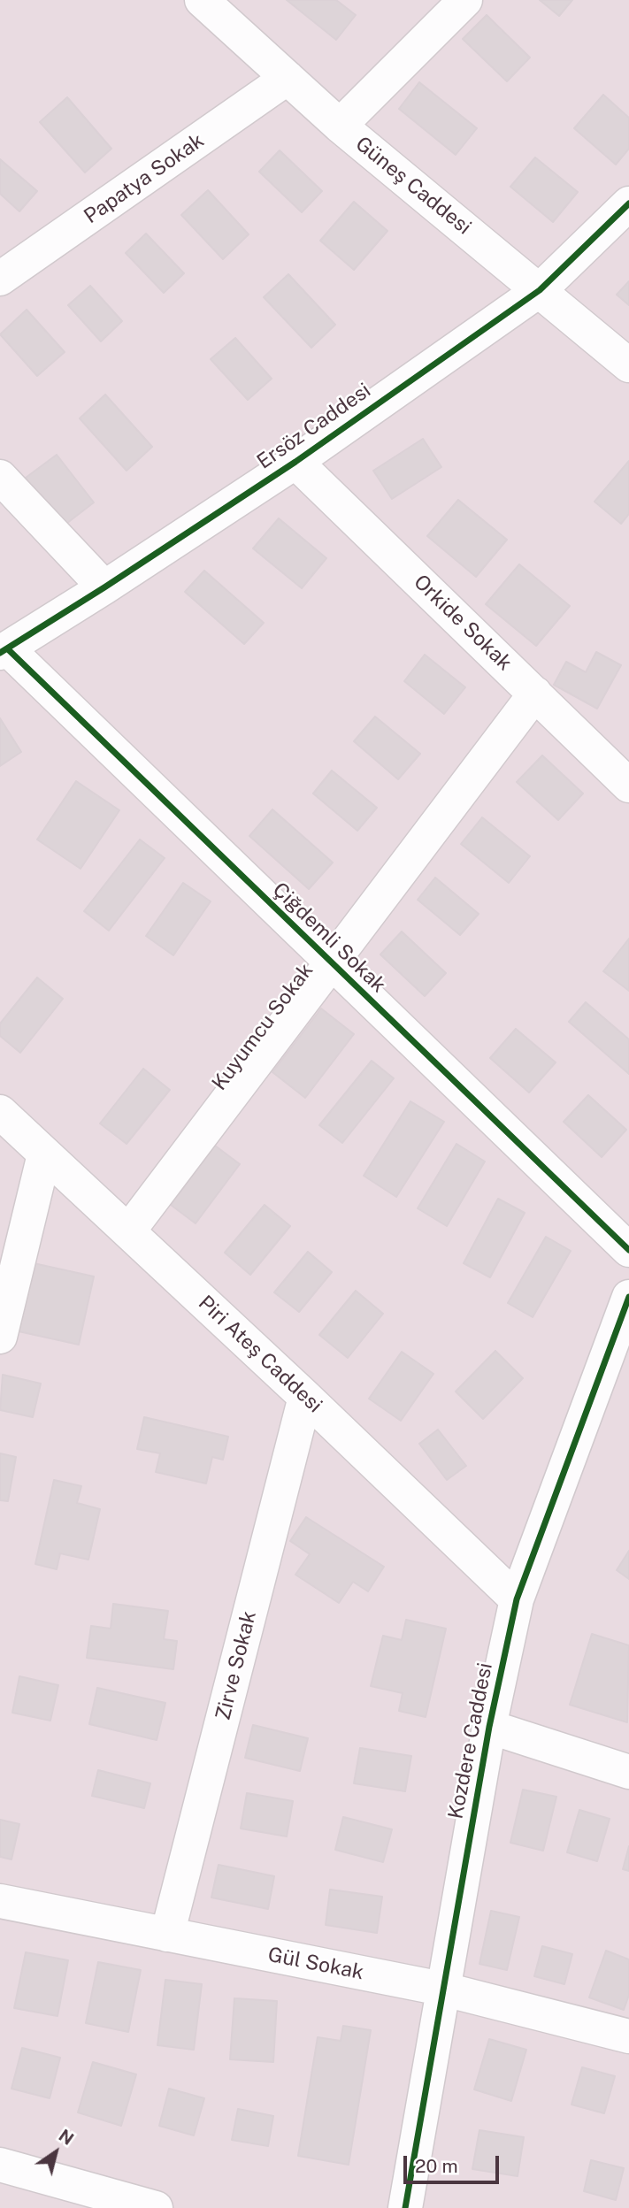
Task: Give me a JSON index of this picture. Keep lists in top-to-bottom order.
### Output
{
  "streets": {
    "street": [
      "Papatya Sokak",
      "Güneş Caddesi",
      "Ersöz Caddesi",
      "Orkide Sokak",
      "Çiğdemli Sokak",
      "Kuyumcu Sokak",
      "Piri Ateş Caddesi",
      "Zirve Sokak",
      "Kozdere Caddesi",
      "Gül Sokak"
    ]
  },
  "crossings": [
    ["Papatya Sokak", "Güneş Caddesi"],
    ["Güneş Caddesi", "Ersöz Caddesi"],
    ["Ersöz Caddesi", "Orkide Sokak"],
    ["Ersöz Caddesi", "Çiğdemli Sokak"],
    ["Orkide Sokak", "Kuyumcu Sokak"],
    ["Çiğdemli Sokak", "Kuyumcu Sokak"],
    ["Kuyumcu Sokak", "Piri Ateş Caddesi"],
    ["Piri Ateş Caddesi", "Zirve Sokak"],
    ["Piri Ateş Caddesi", "Kozdere Caddesi"],
    ["Zirve Sokak", "Gül Sokak"],
    ["Kozdere Caddesi", "Gül Sokak"]
  ],
  "scale_bar": "20 m",
  "north": "top right"
}
